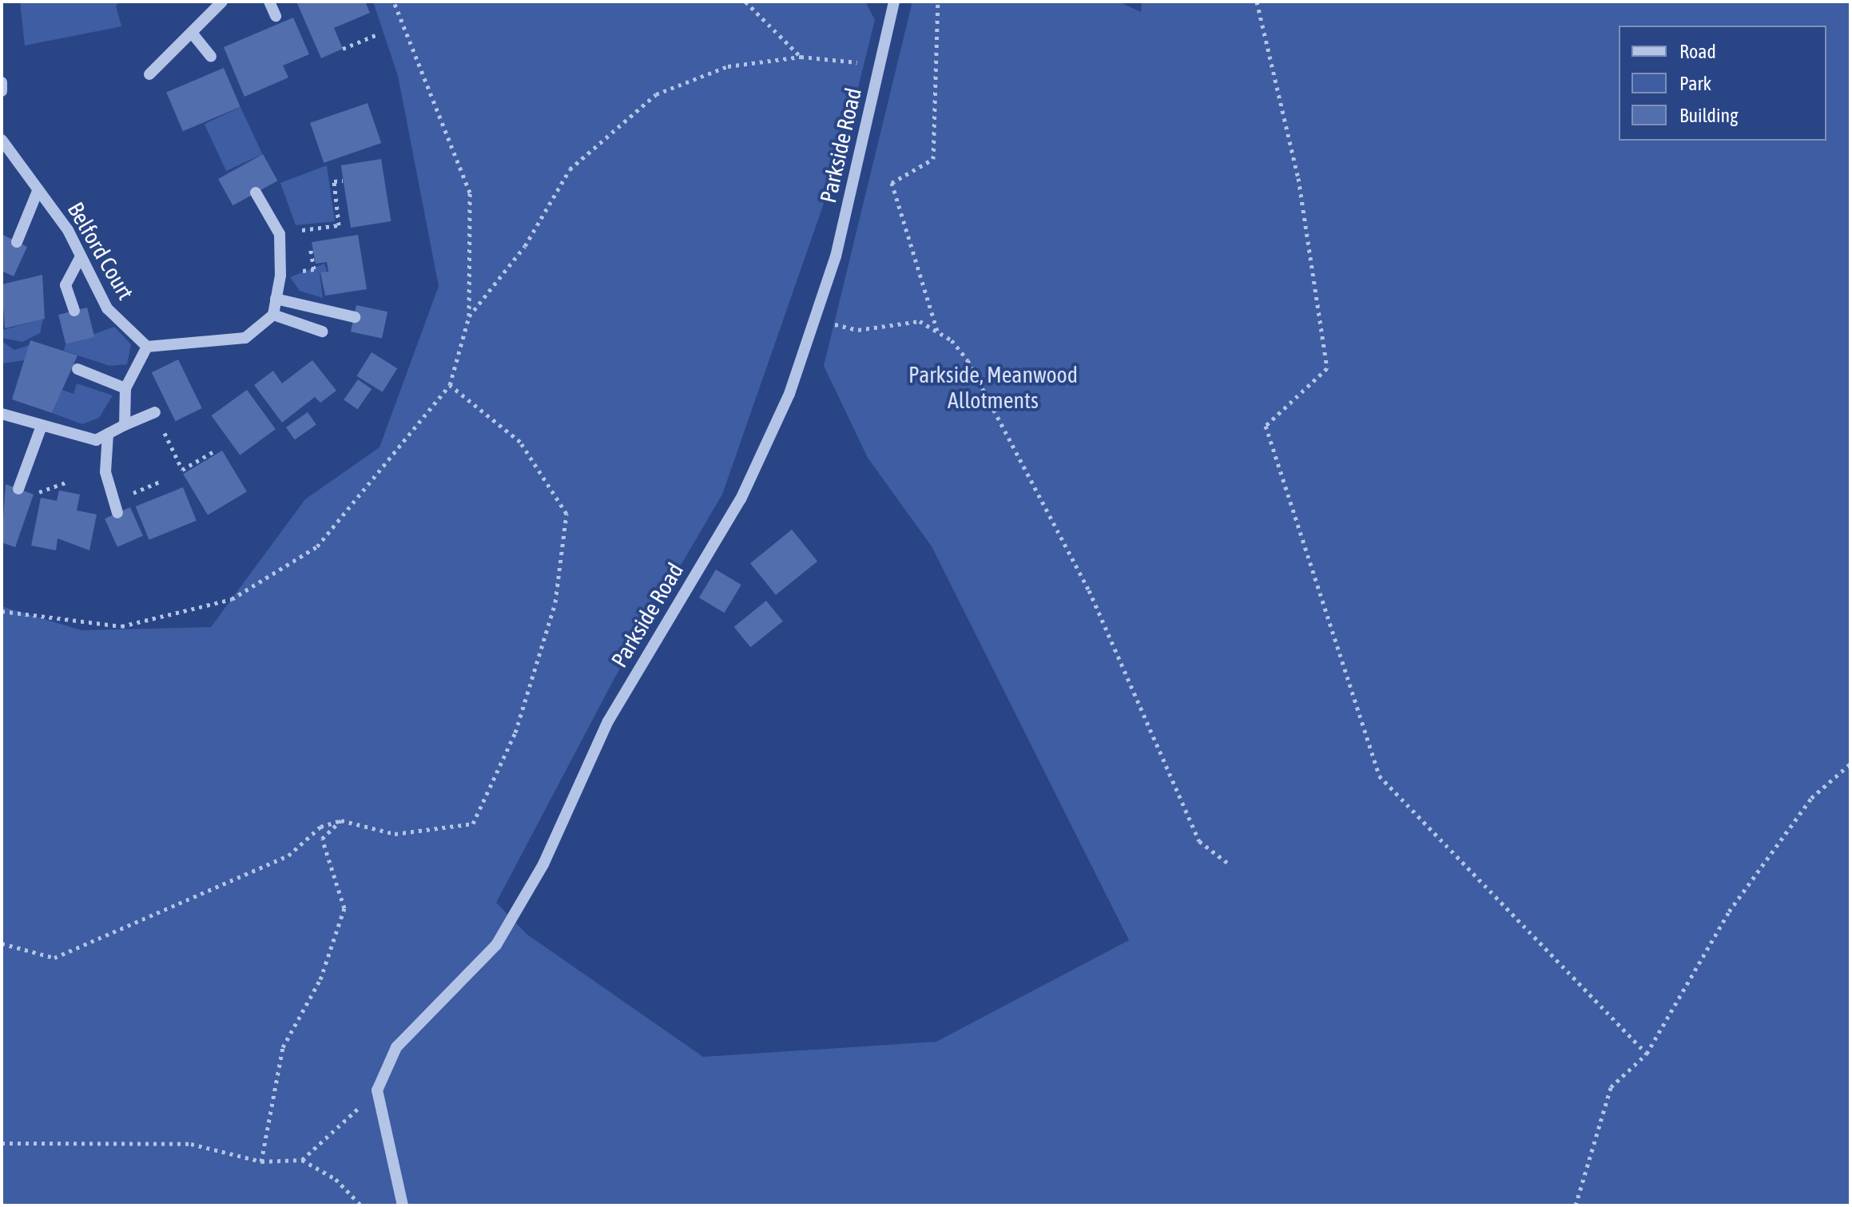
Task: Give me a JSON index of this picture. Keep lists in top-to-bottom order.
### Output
{
  "streets": {
    "street": ["Parkside Road", "Belford Court"]
  },
  "parks": ["Parkside, Meanwood Allotments"],
  "legend": ["Road", "Park", "Building"]
}
